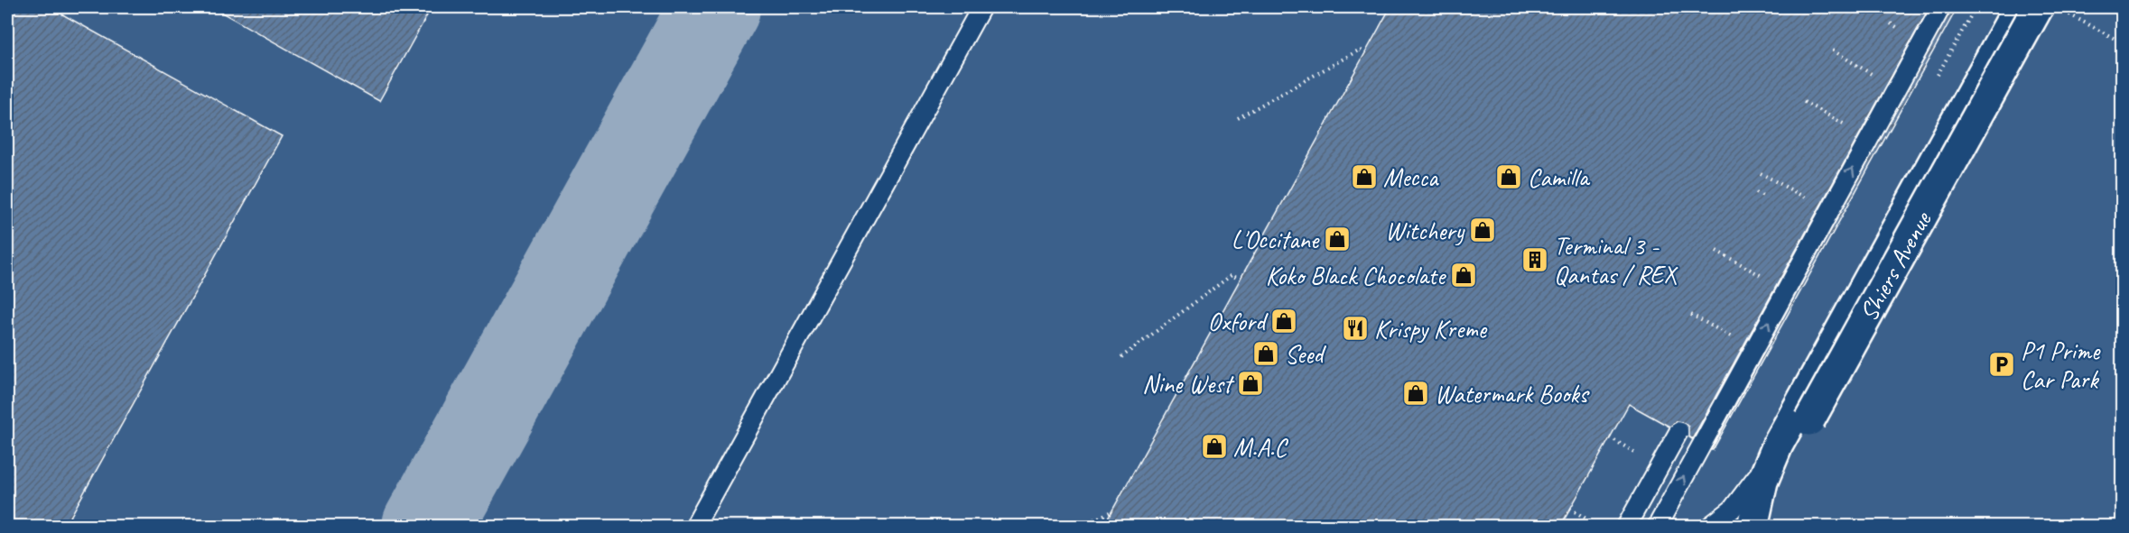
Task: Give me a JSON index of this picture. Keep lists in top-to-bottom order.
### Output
{
  "streets": {
    "street": ["Shiers Avenue"]
  },
  "places": {
    "shop": [
      "Mecca",
      "Camilla",
      "Witchery",
      "L'Occitane",
      "Koko Black Chocolate",
      "Oxford",
      "Seed",
      "Nine West",
      "Watermark Books",
      "M.A.C"
    ],
    "building": ["Terminal 3 - Qantas / REX"],
    "restaurant": ["Krispy Kreme"],
    "parking": ["P1 Prime Car Park"]
  }
}
